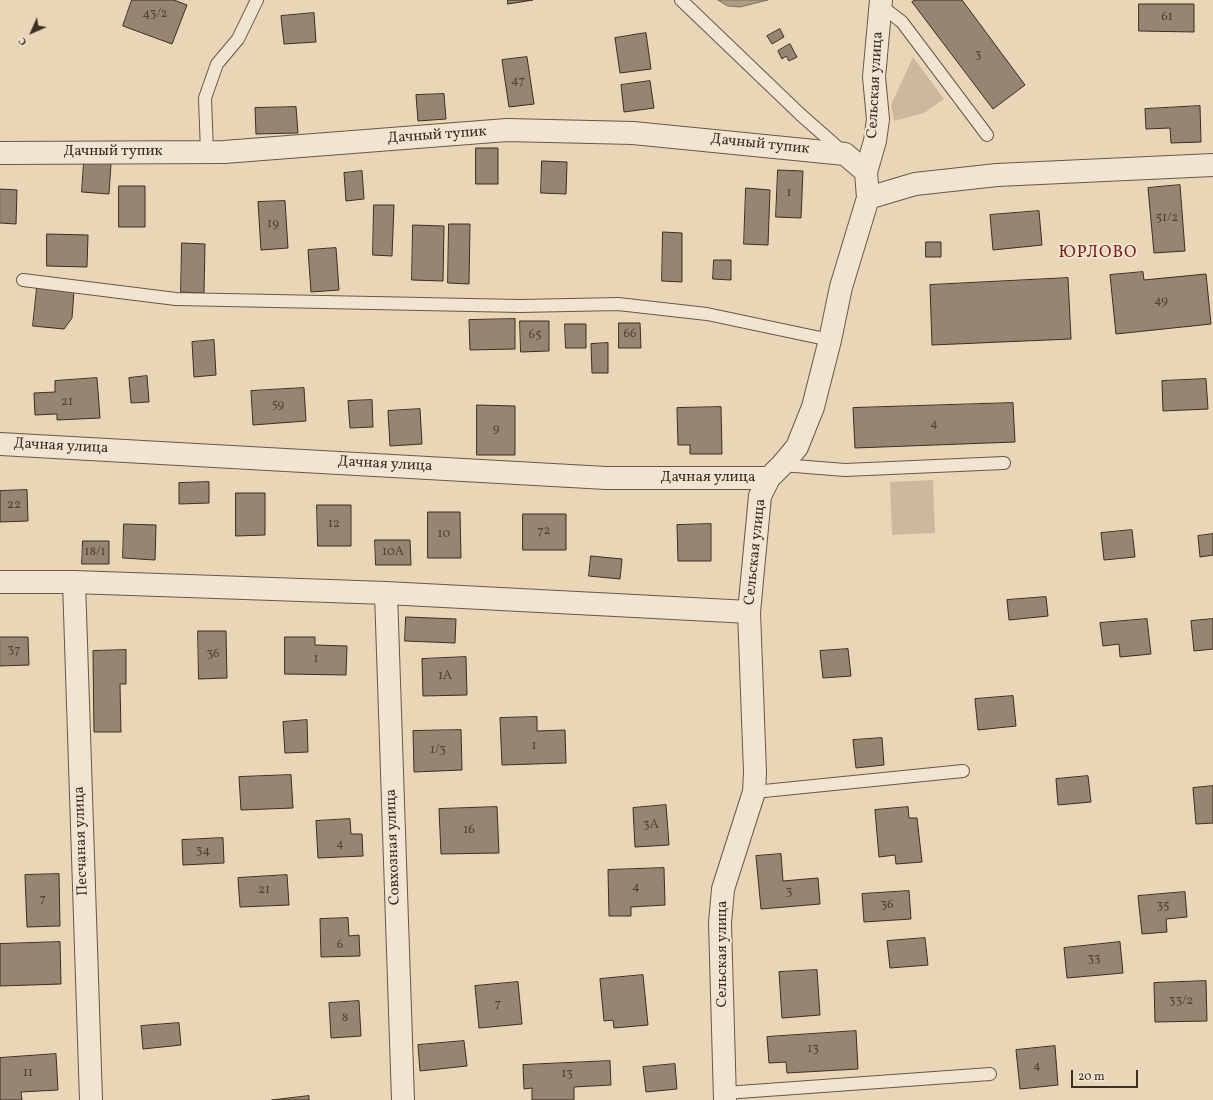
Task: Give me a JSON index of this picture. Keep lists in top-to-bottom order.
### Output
{
  "streets": {
    "street": [
      "Сельская улица",
      "Дачный тупик",
      "Дачная улица",
      "Песчаная улица",
      "Совхозная улица"
    ]
  },
  "crossings": [
    ["Сельская улица", "Дачная улица"]
  ],
  "districts": ["ЮРЛОВО"],
  "house_numbers": [
    "43/2",
    "61",
    "3",
    "47",
    "1",
    "51/2",
    "19",
    "49",
    "66",
    "65",
    "21",
    "59",
    "4",
    "9",
    "22",
    "12",
    "72",
    "10",
    "18/1",
    "10А",
    "37",
    "36",
    "1",
    "1А",
    "1",
    "1/3",
    "3А",
    "16",
    "4",
    "34",
    "4",
    "21",
    "3",
    "7",
    "36",
    "35",
    "6",
    "33",
    "33/2",
    "7",
    "8",
    "13",
    "4",
    "11",
    "13"
  ],
  "scale_bar": "20 m",
  "north": "bottom left"
}
